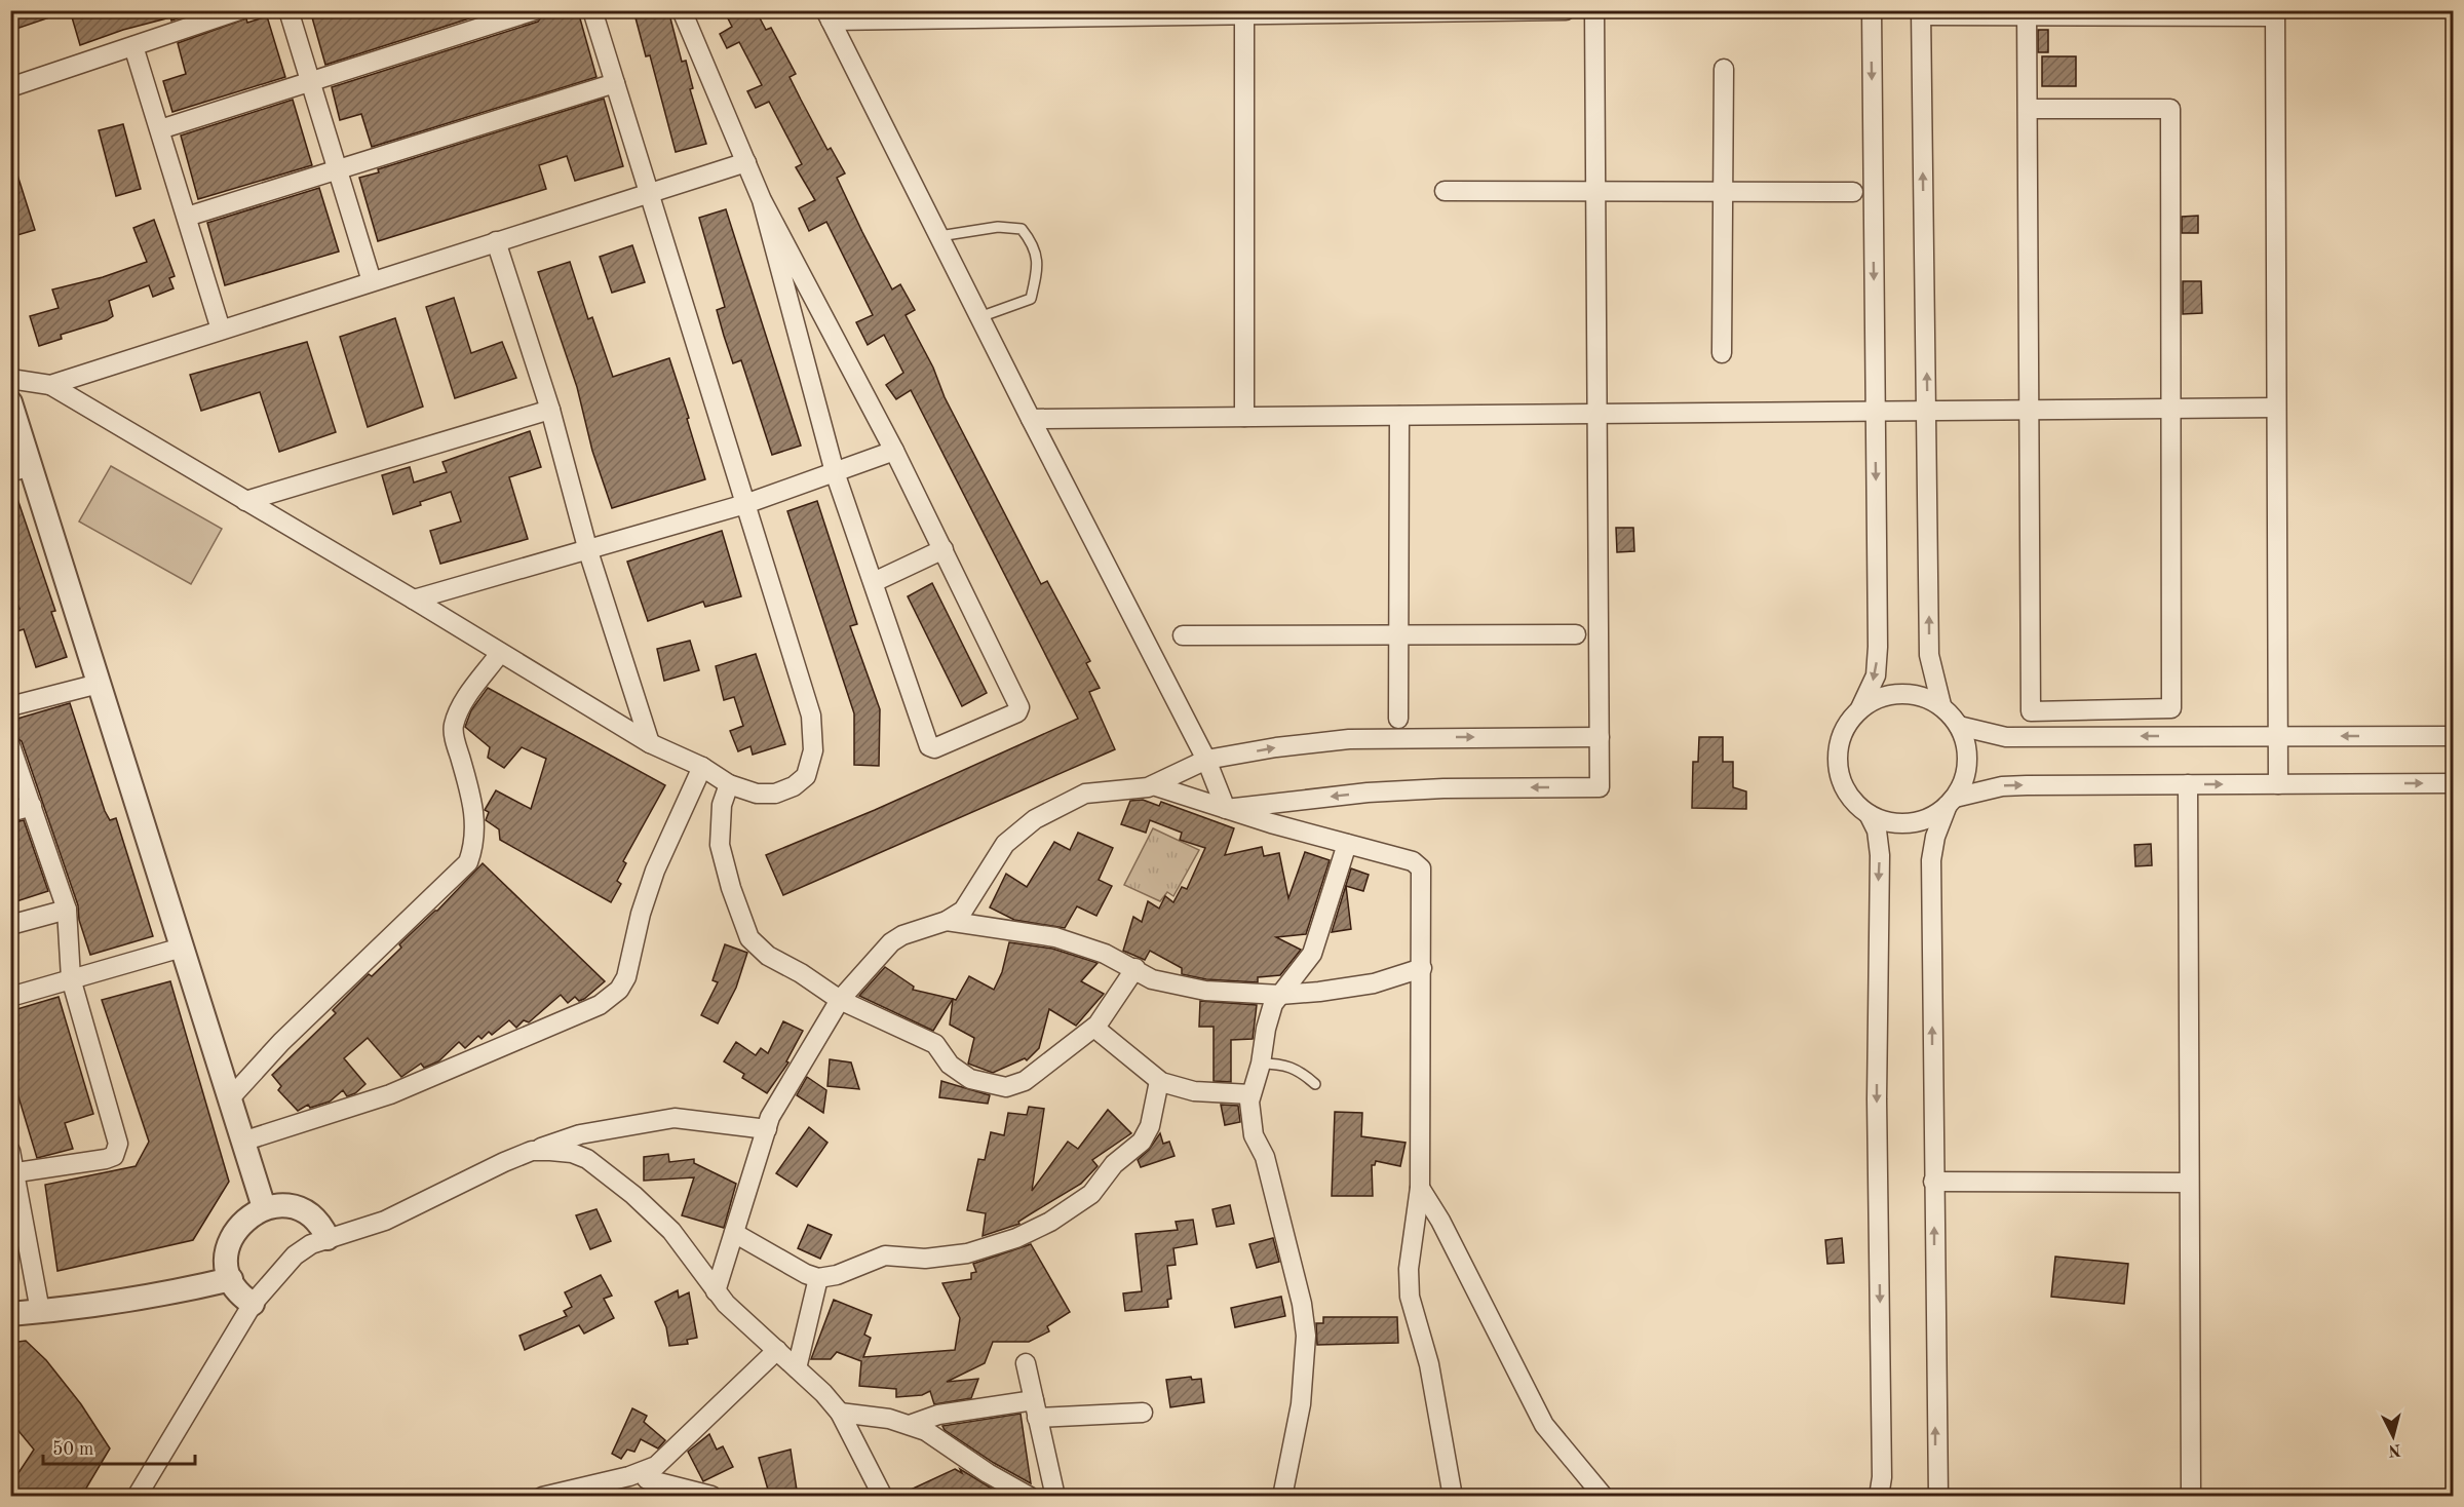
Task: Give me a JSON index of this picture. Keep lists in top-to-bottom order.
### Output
{
  "scale_bar": "50 m",
  "north": "bottom"
}
